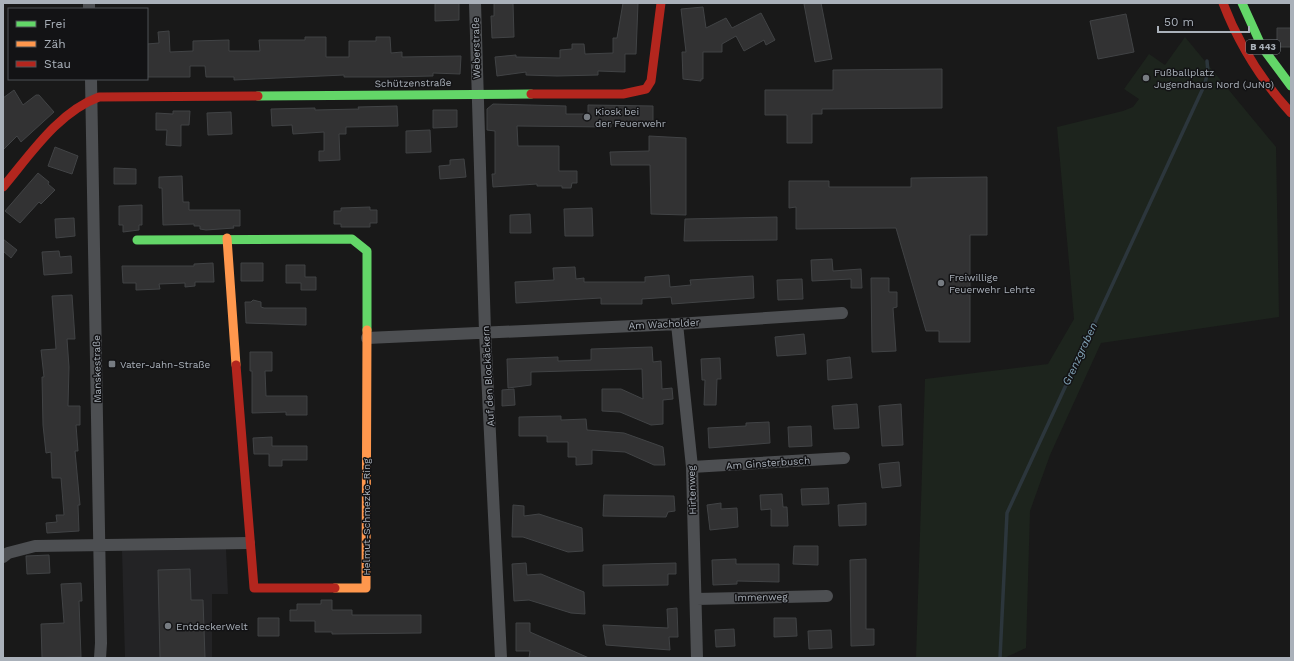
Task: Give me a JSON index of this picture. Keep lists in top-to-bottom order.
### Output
{
  "streets": {
    "street": [
      "B 443",
      "Weberstraße",
      "Schützenstraße",
      "Am Wacholder",
      "Manskestraße",
      "Auf den Blockäckern",
      "Am Ginsterbusch",
      "Hirtenweg",
      "Helmut-Schmezko-Ring",
      "Immenweg"
    ]
  },
  "crossings": [
    ["Weberstraße", "Schützenstraße"],
    ["Weberstraße", "Auf den Blockäckern"],
    ["Schützenstraße", "Manskestraße"],
    ["Schützenstraße", "Auf den Blockäckern"],
    ["Am Wacholder", "Auf den Blockäckern"],
    ["Am Wacholder", "Hirtenweg"],
    ["Am Ginsterbusch", "Hirtenweg"],
    ["Hirtenweg", "Immenweg"]
  ],
  "water": ["Grenzgraben"],
  "places": {
    "other": [
      "Fußballplatz Jugendhaus Nord (JuNo)",
      "Kiosk bei der Feuerwehr",
      "Freiwillige Feuerwehr Lehrte",
      "EntdeckerWelt"
    ],
    "transit": ["Vater-Jahn-Straße"]
  },
  "legend": ["Frei", "Zäh", "Stau"],
  "scale_bar": "50 m"
}
